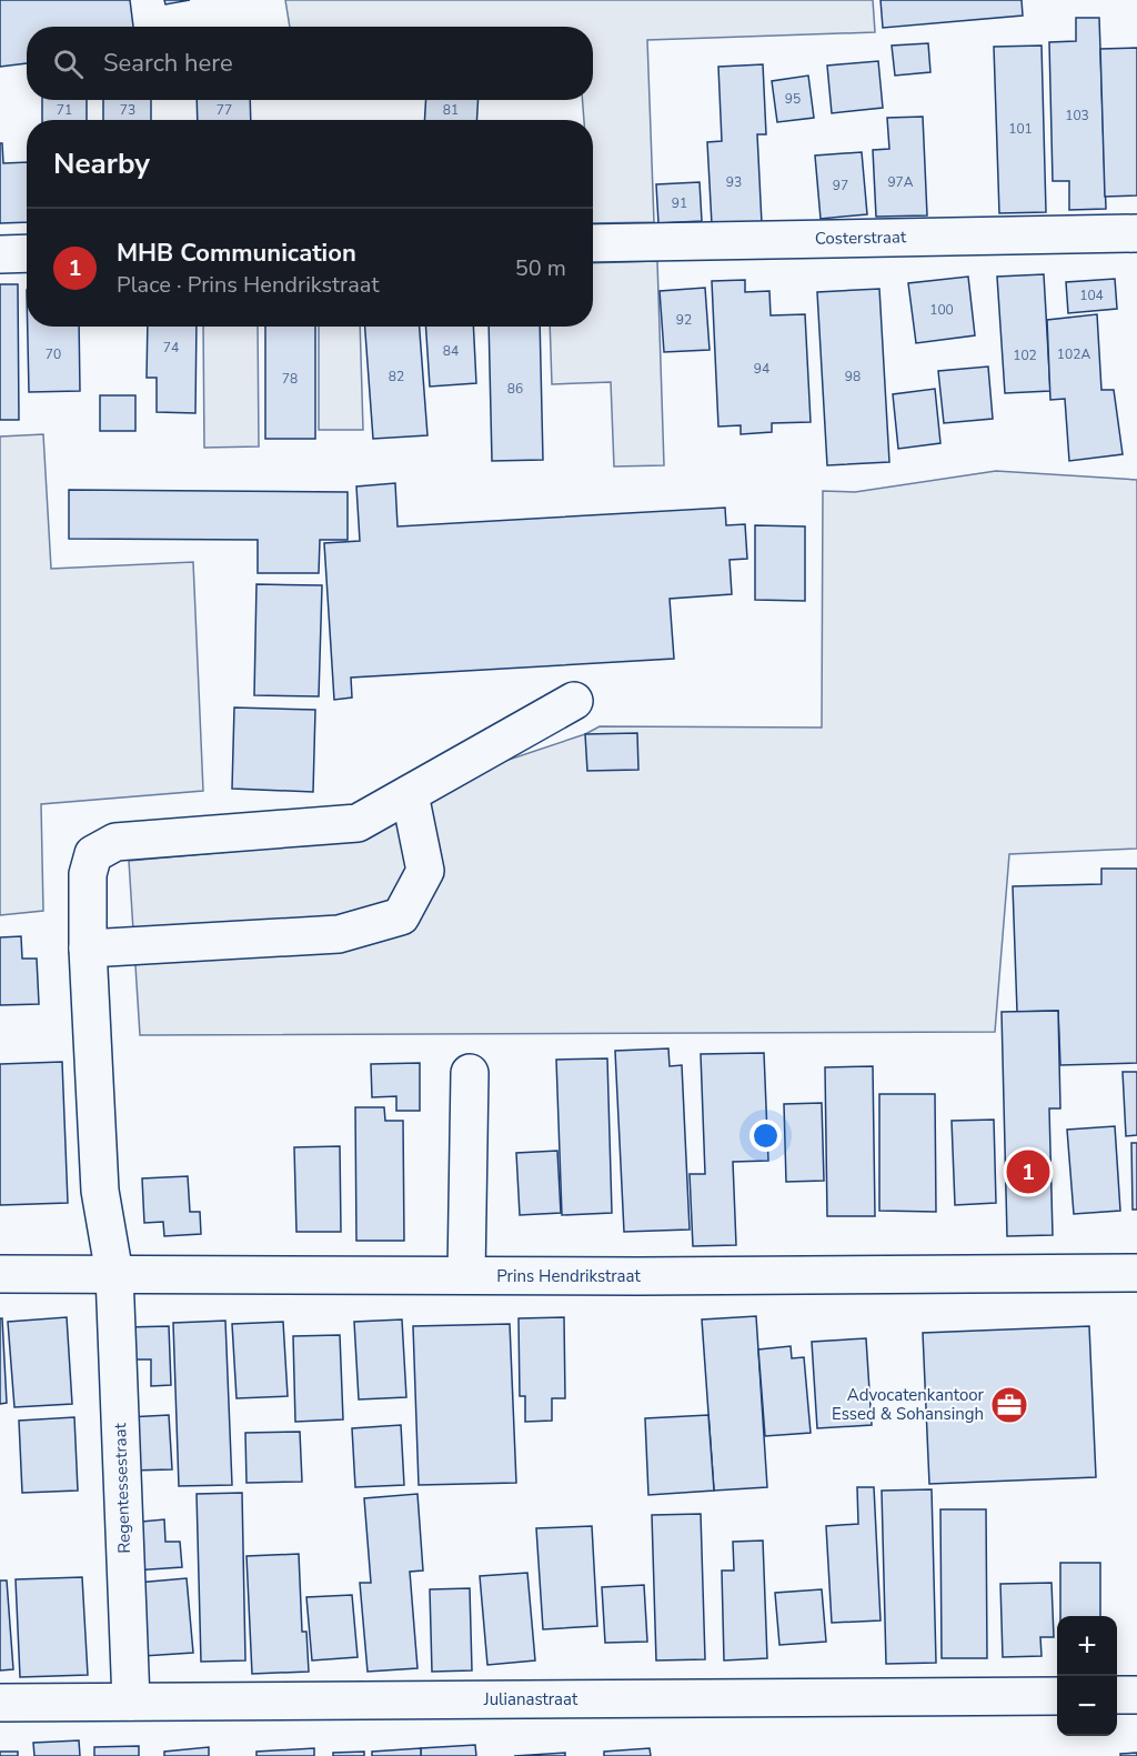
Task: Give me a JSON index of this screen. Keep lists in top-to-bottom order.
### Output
{
  "streets": {
    "street": [
      "Costerstraat",
      "Prins Hendrikstraat",
      "Regentessestraat",
      "Julianastraat"
    ]
  },
  "crossings": [
    ["Prins Hendrikstraat", "Regentessestraat"],
    ["Regentessestraat", "Julianastraat"]
  ],
  "places": {
    "office": ["Advocatenkantoor Essed & Sohansingh"]
  },
  "house_numbers": [
    "95",
    "71",
    "73",
    "77",
    "81",
    "103",
    "101",
    "93",
    "97A",
    "97",
    "91",
    "104",
    "100",
    "92",
    "74",
    "84",
    "70",
    "102A",
    "102",
    "94",
    "82",
    "98",
    "78",
    "86"
  ],
  "page": {
    "search": "Search here",
    "heading": "Nearby",
    "list": [
      {
        "mark": "1",
        "name": "MHB Communication",
        "note": "Place · Prins Hendrikstraat",
        "value": "50 m"
      }
    ],
    "pins": "1",
    "map_buttons": ["+", "−"]
  }
}
